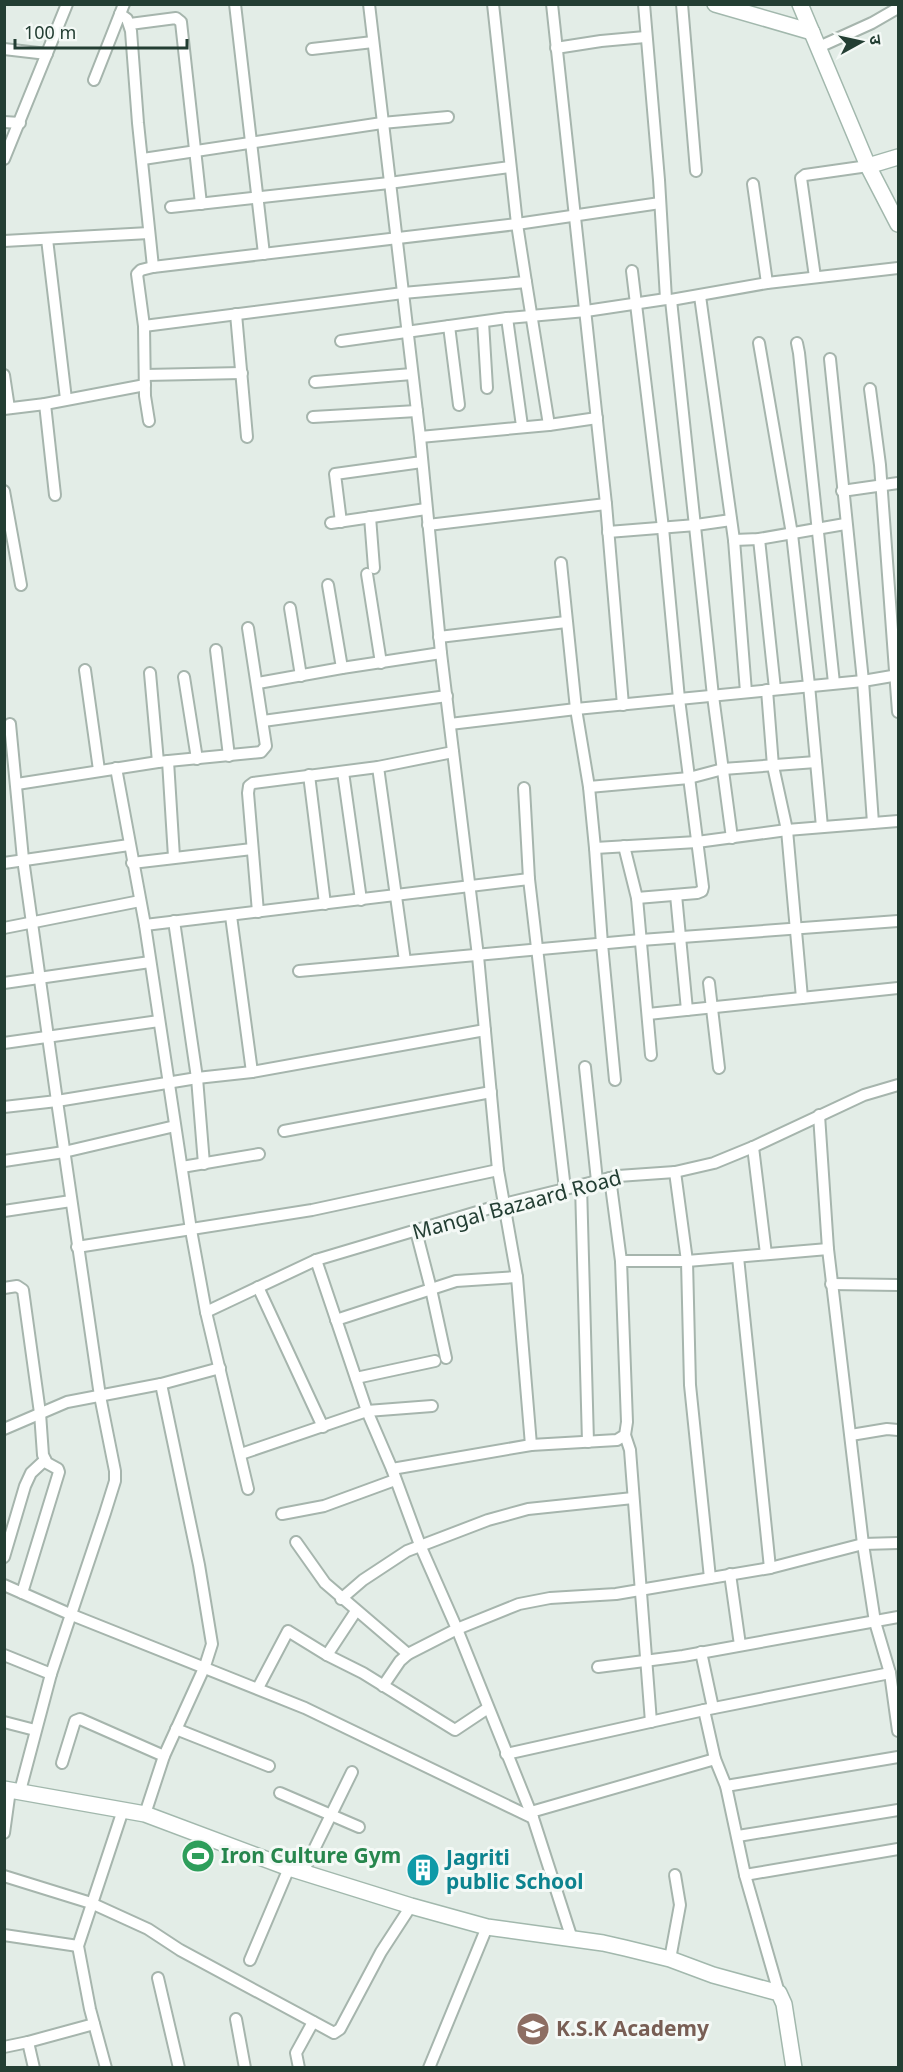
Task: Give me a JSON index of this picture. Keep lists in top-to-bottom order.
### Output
{
  "streets": {
    "street": ["Mangal Bazaard Road"]
  },
  "places": {
    "sports": ["Iron Culture Gym"],
    "building": ["Jagriti public School"],
    "school or university": ["K.S.K Academy"]
  },
  "scale_bar": "100 m",
  "north": "right"
}
